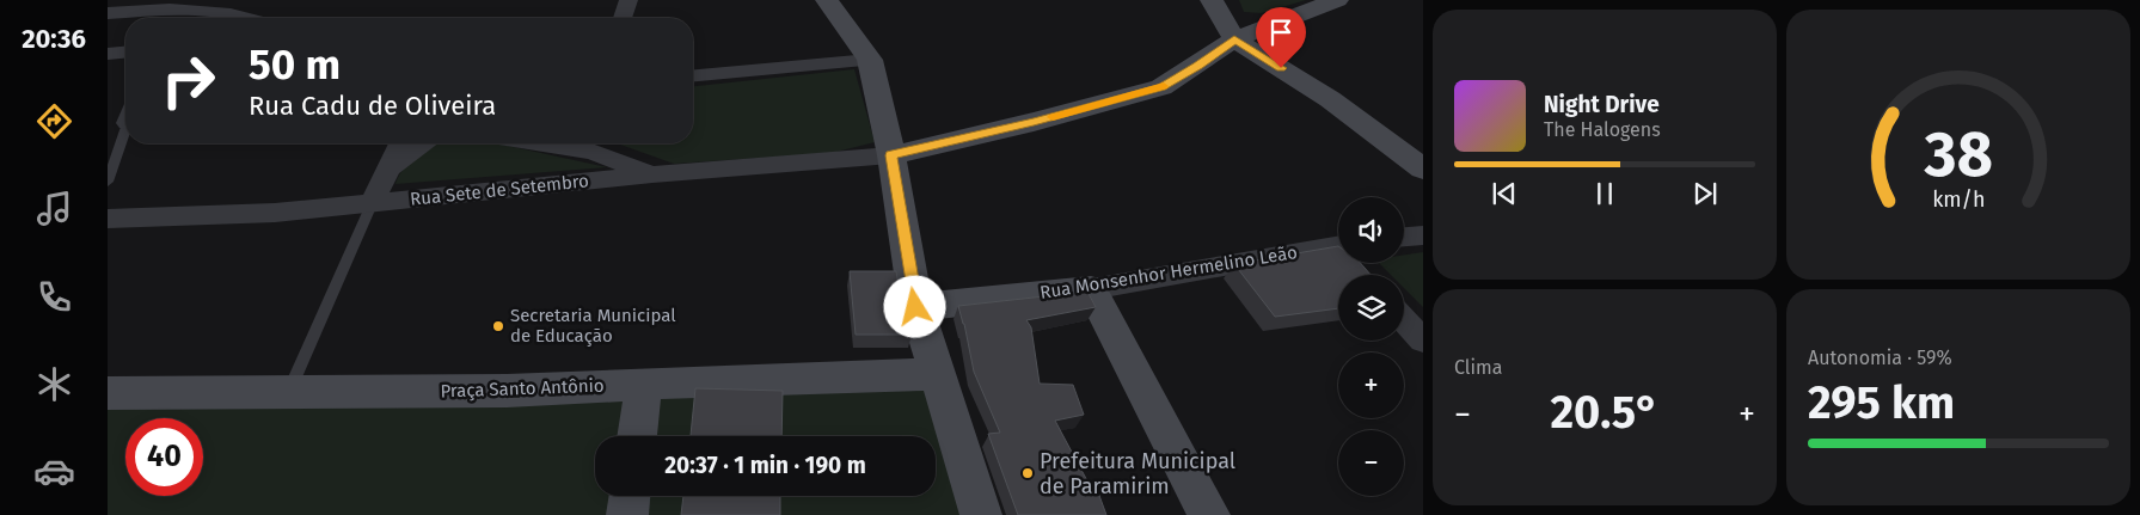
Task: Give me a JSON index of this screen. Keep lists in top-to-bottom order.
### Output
{
  "streets": {
    "street": ["Rua Sete de Setembro", "Rua Monsenhor Hermelino Leão", "Praça Santo Antônio"]
  },
  "places": ["Secretaria Municipal de Educação", "Prefeitura Municipal de Paramirim"],
  "page": {
    "tabs": "20:36",
    "turn": ["50 m", "Rua Cadu de Oliveira"],
    "song": ["Night Drive", "The Halogens"],
    "map_buttons": ["+", "−"],
    "tile": [
      "Clima",
      ["Autonomia · 59%", "295 km"]
    ],
    "heat": ["−", "20.5°", "+"],
    "limit": "40",
    "trip": "20:37 · 1 min · 190 m",
    "gauge": ["38", "km/h"]
  }
}
